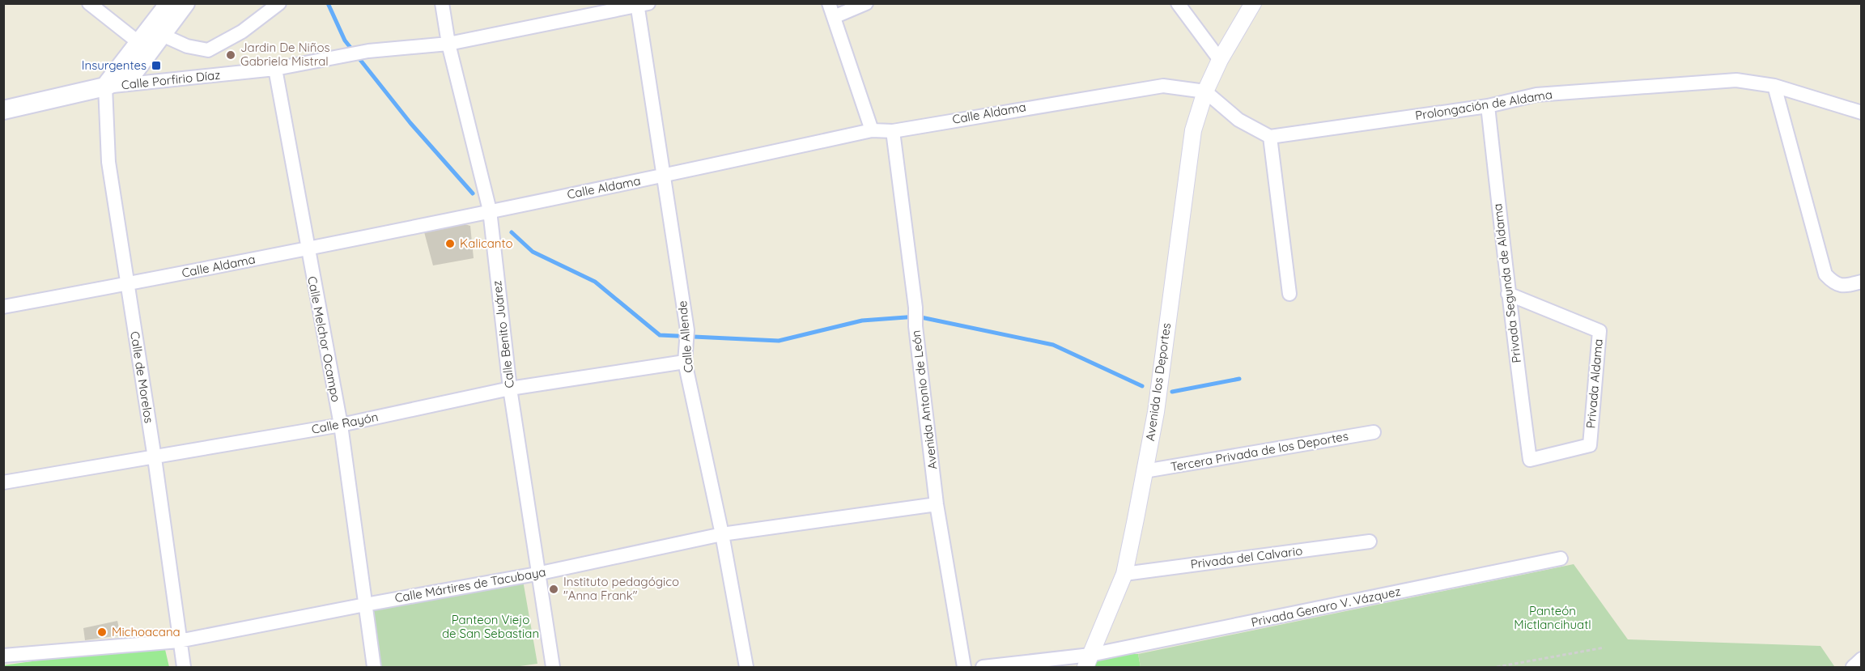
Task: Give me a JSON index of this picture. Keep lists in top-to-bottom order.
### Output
{
  "streets": {
    "main road": ["Calle Porfirio Díaz"],
    "street": [
      "Prolongación de Aldama",
      "Calle Aldama",
      "Privada Segunda de Aldama",
      "Calle Benito Juárez",
      "Calle Allende",
      "Calle Melchor Ocampo",
      "Calle de Morelos",
      "Avenida los Deportes",
      "Privada Aldama",
      "Avenida Antonio de León",
      "Calle Rayón",
      "Tercera Privada de los Deportes",
      "Privada del Calvario",
      "Calle Mártires de Tacubaya",
      "Privada Genaro V. Vázquez"
    ]
  },
  "crossings": [
    ["Calle Porfirio Díaz", "Calle Benito Juárez"],
    ["Calle Porfirio Díaz", "Calle Melchor Ocampo"],
    ["Calle Porfirio Díaz", "Calle de Morelos"],
    ["Prolongación de Aldama", "Privada Segunda de Aldama"],
    ["Calle Aldama", "Calle Benito Juárez"],
    ["Calle Aldama", "Calle Allende"],
    ["Calle Aldama", "Calle Melchor Ocampo"],
    ["Calle Aldama", "Calle de Morelos"],
    ["Calle Aldama", "Avenida los Deportes"],
    ["Calle Aldama", "Avenida Antonio de León"],
    ["Privada Segunda de Aldama", "Privada Aldama"],
    ["Calle Benito Juárez", "Calle Rayón"],
    ["Calle Benito Juárez", "Calle Mártires de Tacubaya"],
    ["Calle Allende", "Calle Rayón"],
    ["Calle Allende", "Calle Mártires de Tacubaya"],
    ["Calle Melchor Ocampo", "Calle Rayón"],
    ["Calle Melchor Ocampo", "Calle Mártires de Tacubaya"],
    ["Calle de Morelos", "Calle Rayón"],
    ["Calle de Morelos", "Calle Mártires de Tacubaya"],
    ["Avenida los Deportes", "Tercera Privada de los Deportes"],
    ["Avenida los Deportes", "Privada del Calvario"],
    ["Avenida los Deportes", "Privada Genaro V. Vázquez"],
    ["Avenida Antonio de León", "Calle Mártires de Tacubaya"]
  ],
  "parks": ["Panteón Mictlancihuatl", "Panteon Viejo de San Sebastian"],
  "places": {
    "other": [
      "Jardin De Niños Gabriela Mistral",
      "Kalicanto",
      "Instituto pedagógico \"Anna Frank\"",
      "Michoacana"
    ],
    "transit": ["Insurgentes"]
  }
}
